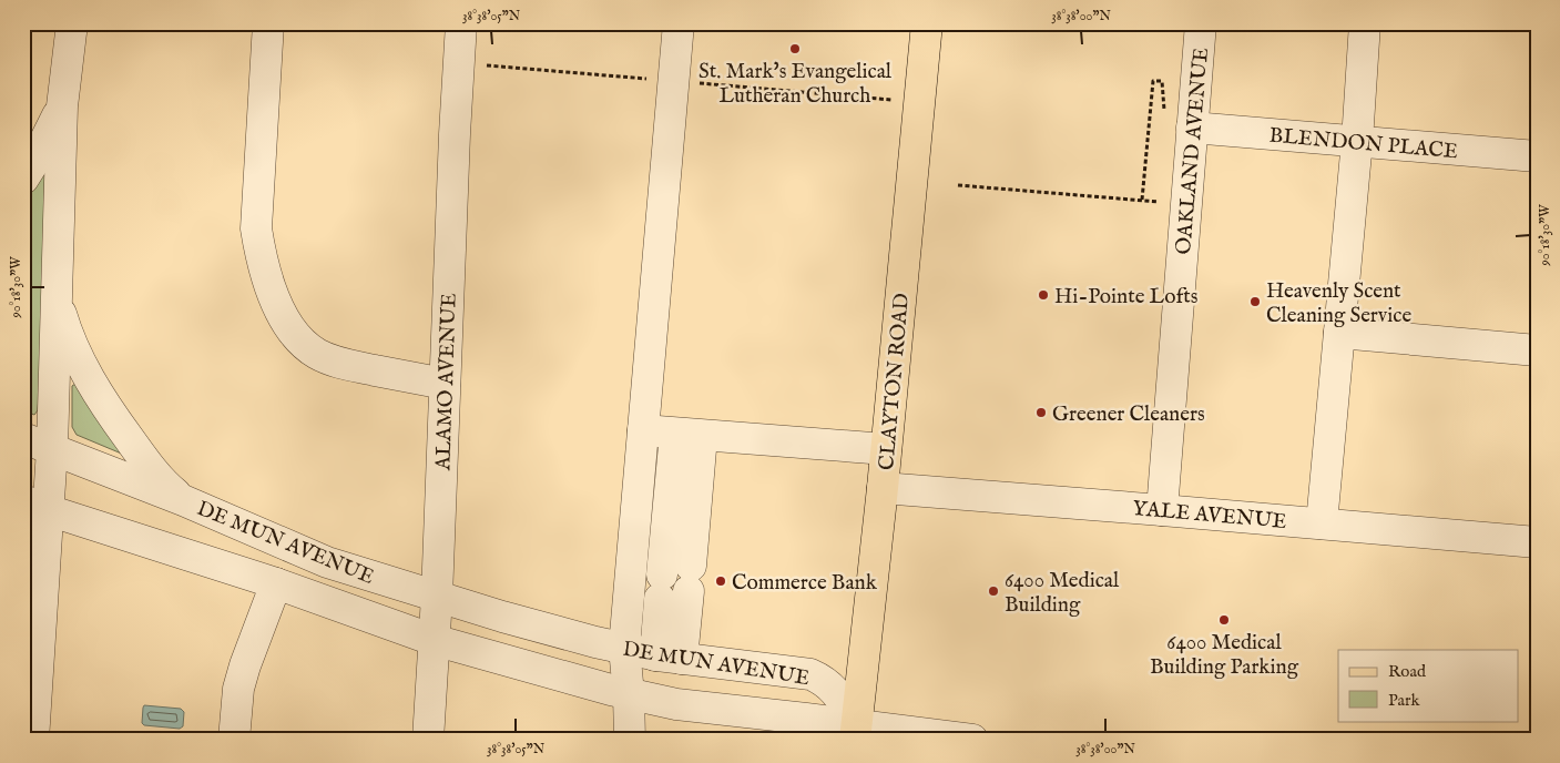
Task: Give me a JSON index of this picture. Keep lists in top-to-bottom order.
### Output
{
  "streets": {
    "main road": ["CLAYTON ROAD"],
    "street": [
      "BLENDON PLACE",
      "OAKLAND AVENUE",
      "ALAMO AVENUE",
      "YALE AVENUE",
      "DE MUN AVENUE"
    ]
  },
  "crossings": [
    ["BLENDON PLACE", "OAKLAND AVENUE"],
    ["OAKLAND AVENUE", "YALE AVENUE"],
    ["ALAMO AVENUE", "DE MUN AVENUE"],
    ["CLAYTON ROAD", "YALE AVENUE"],
    ["CLAYTON ROAD", "DE MUN AVENUE"]
  ],
  "places": [
    "St. Mark's Evangelical Lutheran Church",
    "Hi-Pointe Lofts",
    "Heavenly Scent Cleaning Service",
    "Greener Cleaners",
    "Commerce Bank",
    "6400 Medical Building",
    "6400 Medical Building Parking"
  ],
  "legend": ["Road", "Park"],
  "coordinates": ["38°38'05\"N", "38°38'00\"N", "90°18'30\"W"]
}
